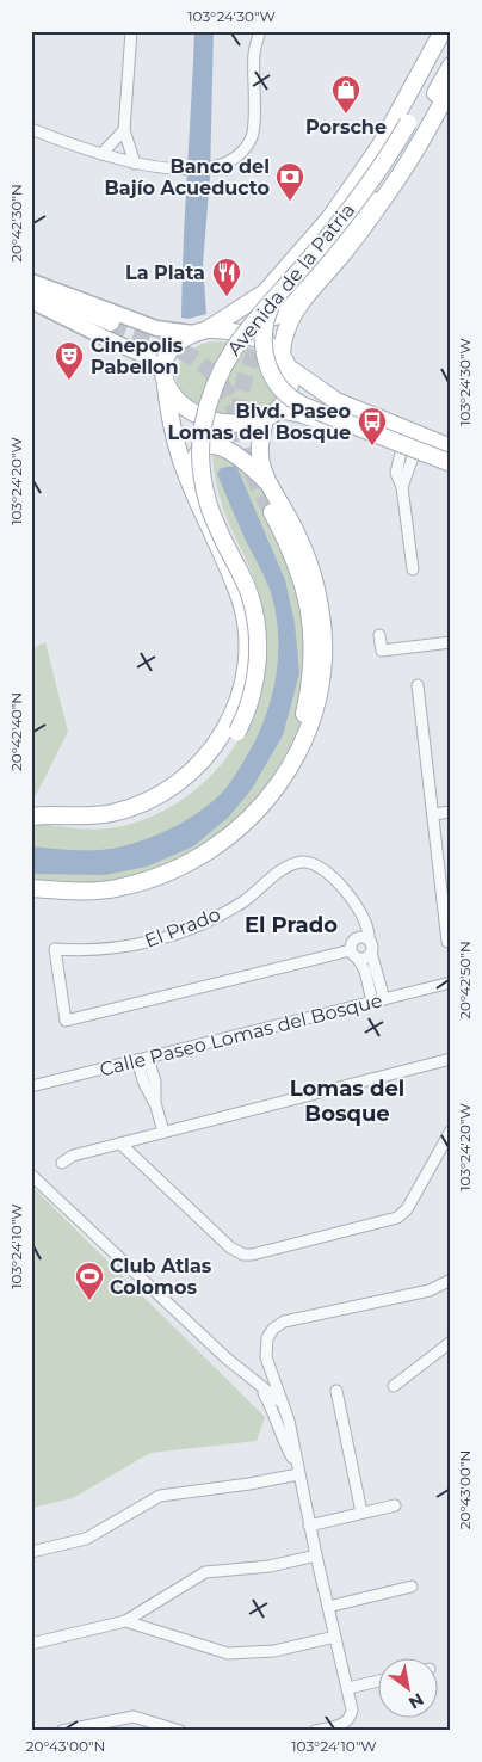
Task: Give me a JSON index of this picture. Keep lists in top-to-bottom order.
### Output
{
  "streets": {
    "main road": ["Avenida de la Patria"],
    "street": ["El Prado", "Calle Paseo Lomas del Bosque"]
  },
  "districts": ["El Prado", "Lomas del Bosque"],
  "places": {
    "shop": ["Porsche"],
    "bank": ["Banco del Bajío Acueducto"],
    "restaurant": ["La Plata"],
    "theatre": ["Cinepolis Pabellon"],
    "bus stop": ["Blvd. Paseo Lomas del Bosque"],
    "sports": ["Club Atlas Colomos"]
  },
  "north": "bottom right",
  "coordinates": [
    "103°24'30\"W",
    "20°42'30\"N",
    "103°24'20\"W",
    "20°42'40\"N",
    "20°42'50\"N",
    "103°24'10\"W",
    "20°43'00\"N"
  ]
}
